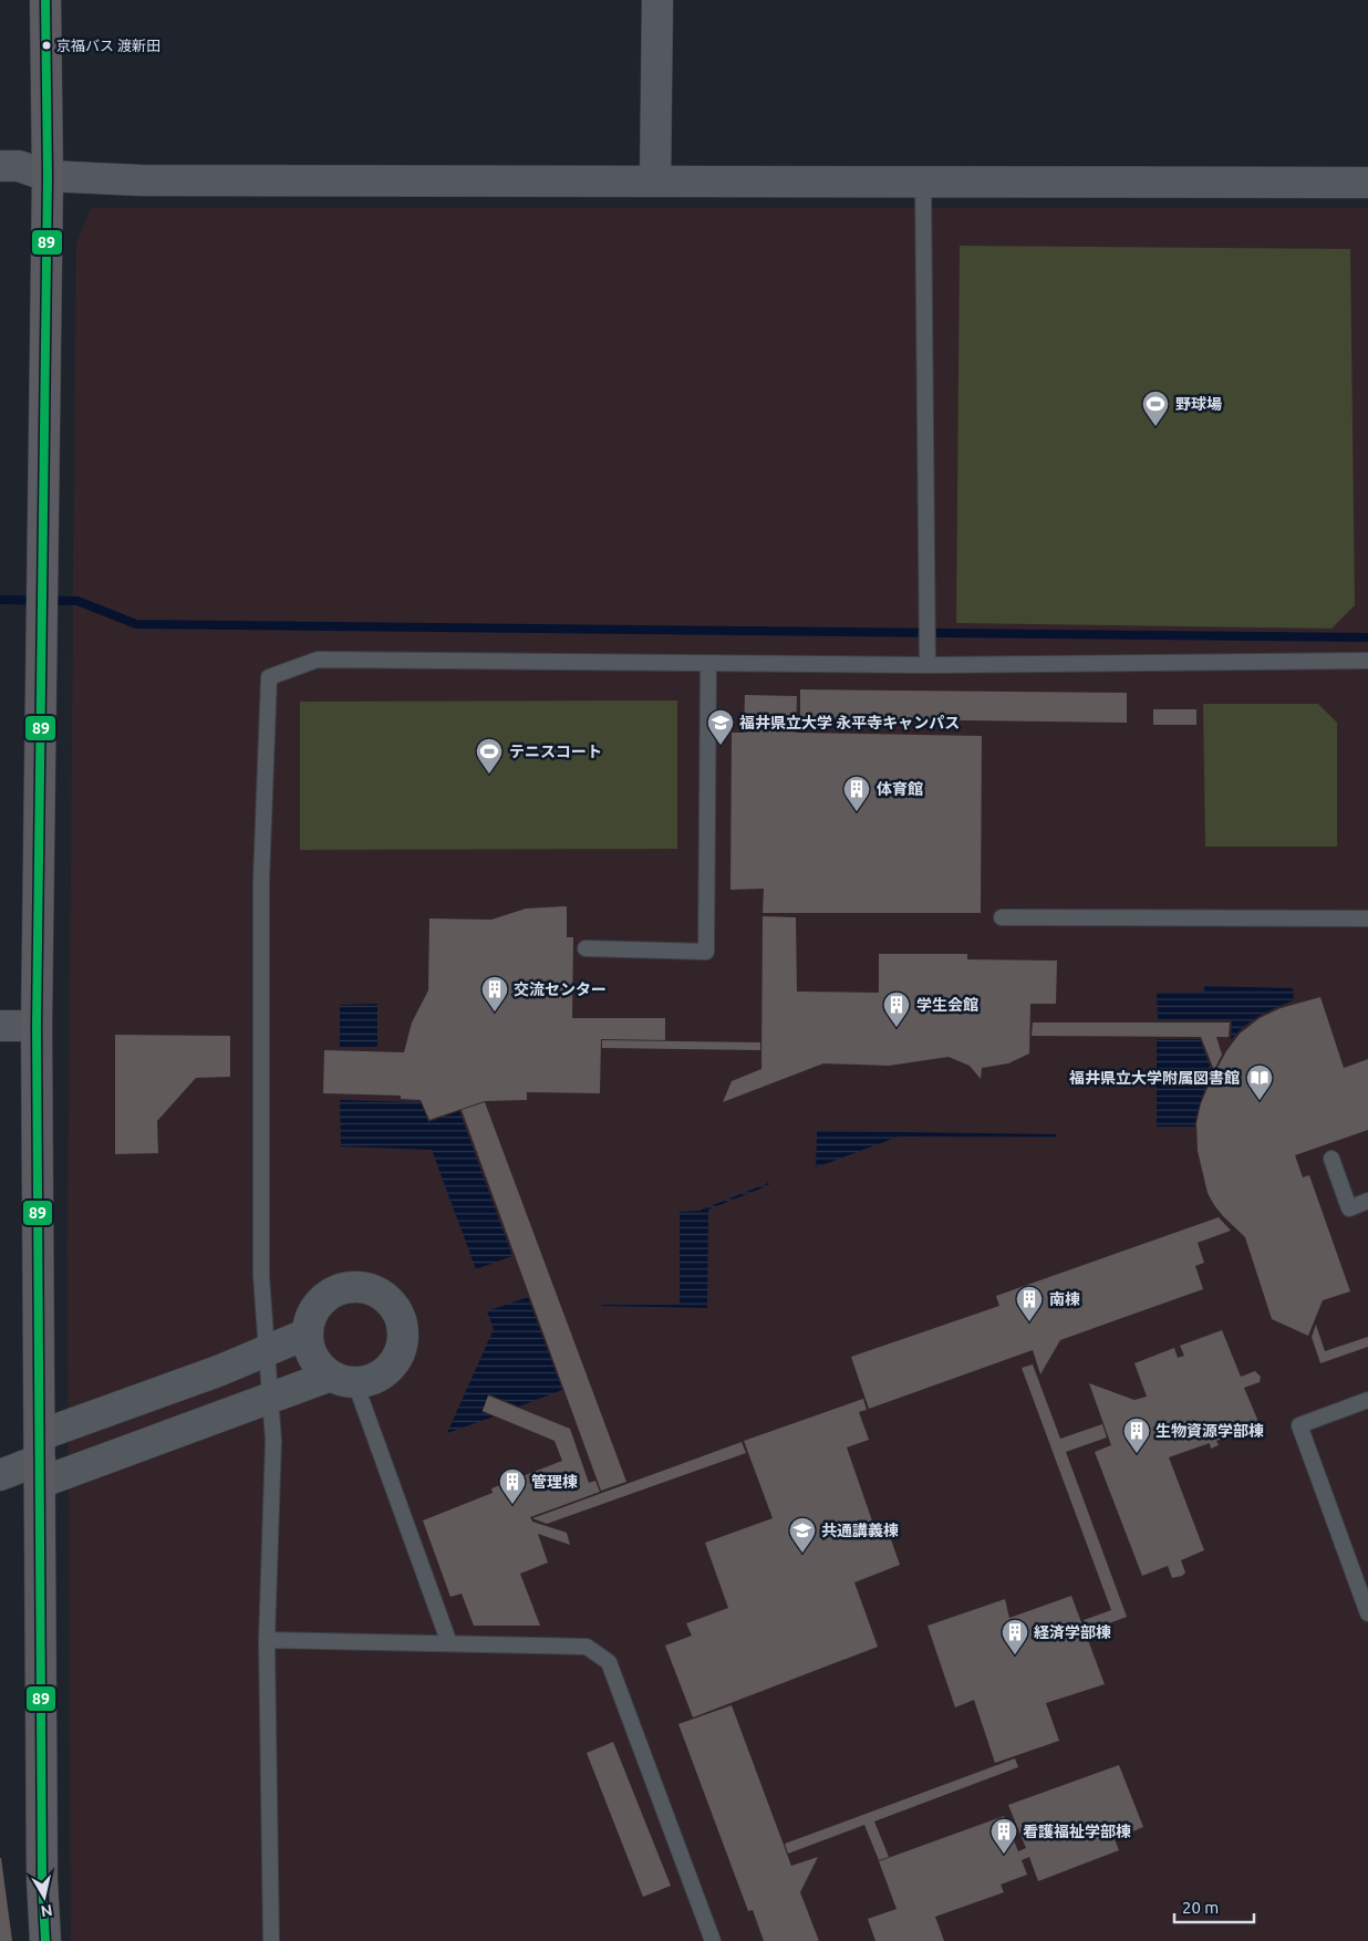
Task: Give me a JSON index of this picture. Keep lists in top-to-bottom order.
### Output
{
  "places": {
    "other": ["京福バス 渡新田"],
    "sports": ["野球場", "テニスコート"],
    "school or university": ["福井県立大学 永平寺キャンパス", "共通講義棟"],
    "building": [
      "体育館",
      "交流センター",
      "学生会館",
      "南棟",
      "生物資源学部棟",
      "管理棟",
      "経済学部棟",
      "看護福祉学部棟"
    ],
    "library": ["福井県立大学附属図書館"]
  },
  "lines": ["transit line 89"],
  "scale_bar": "20 m",
  "north": "bottom"
}
